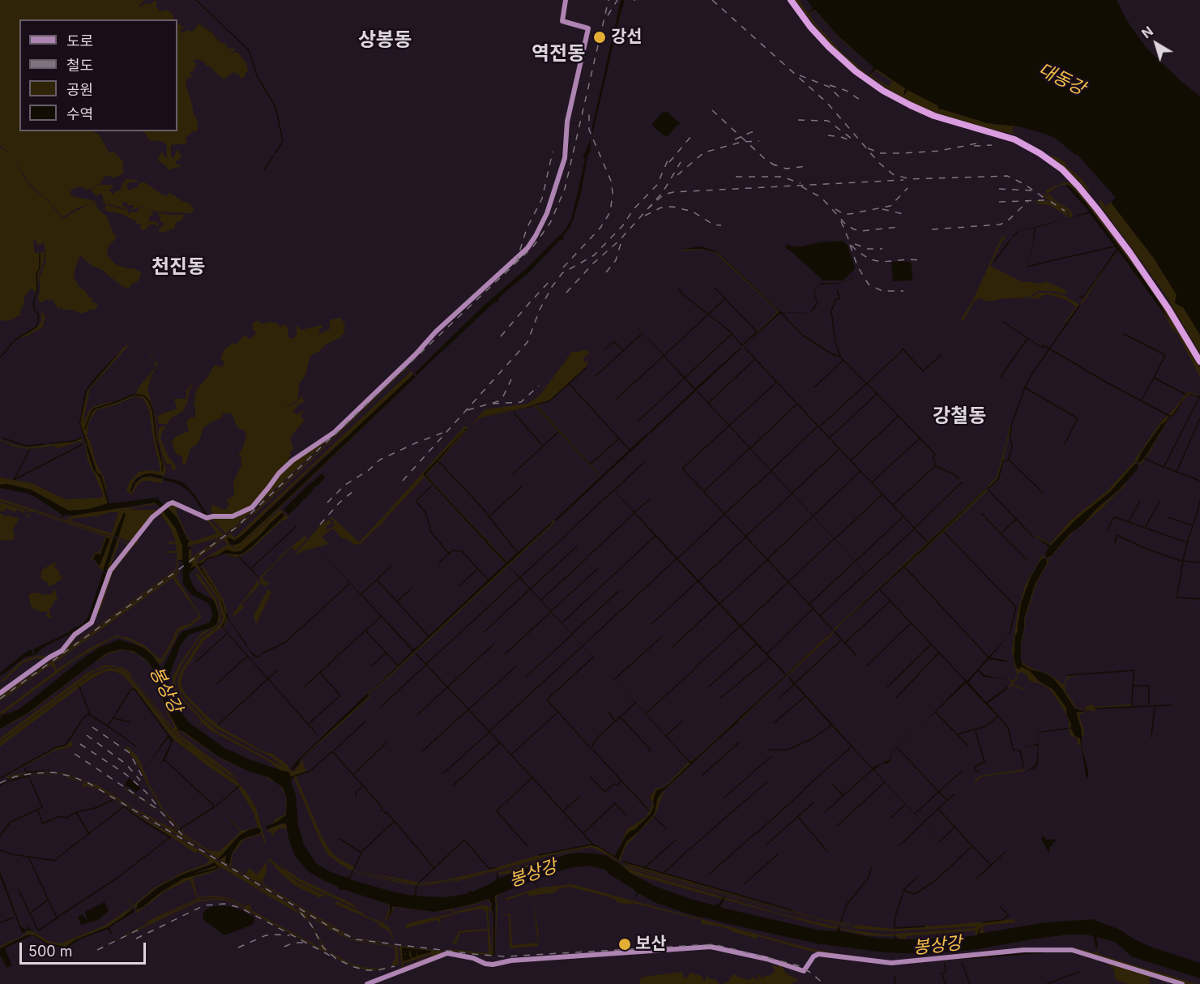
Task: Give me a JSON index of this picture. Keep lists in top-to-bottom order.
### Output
{
  "districts": [
    "상봉동",
    "역전동",
    "천진동",
    "강철동"
  ],
  "water": ["대동강", "봉상강"],
  "places": ["강선", "보산"],
  "legend": [
    "도로",
    "철도",
    "공원",
    "수역"
  ],
  "scale_bar": "500 m",
  "north": "top left"
}
